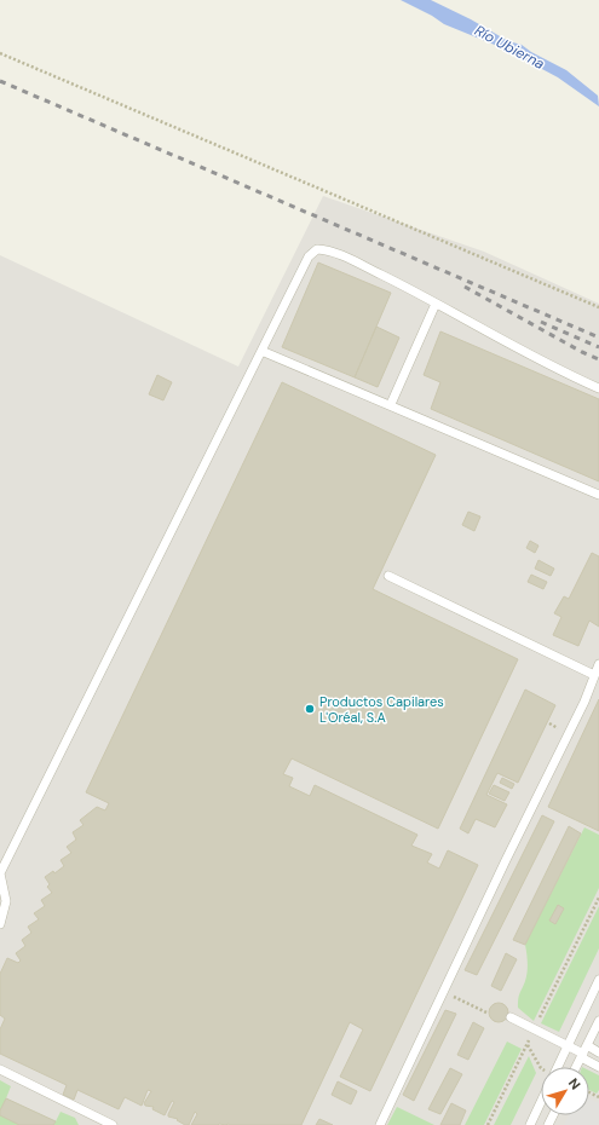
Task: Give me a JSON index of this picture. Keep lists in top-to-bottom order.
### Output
{
  "water": ["Río Ubierna"],
  "places": ["Productos Capilares L'Oréal, S.A"],
  "north": "top right"
}
